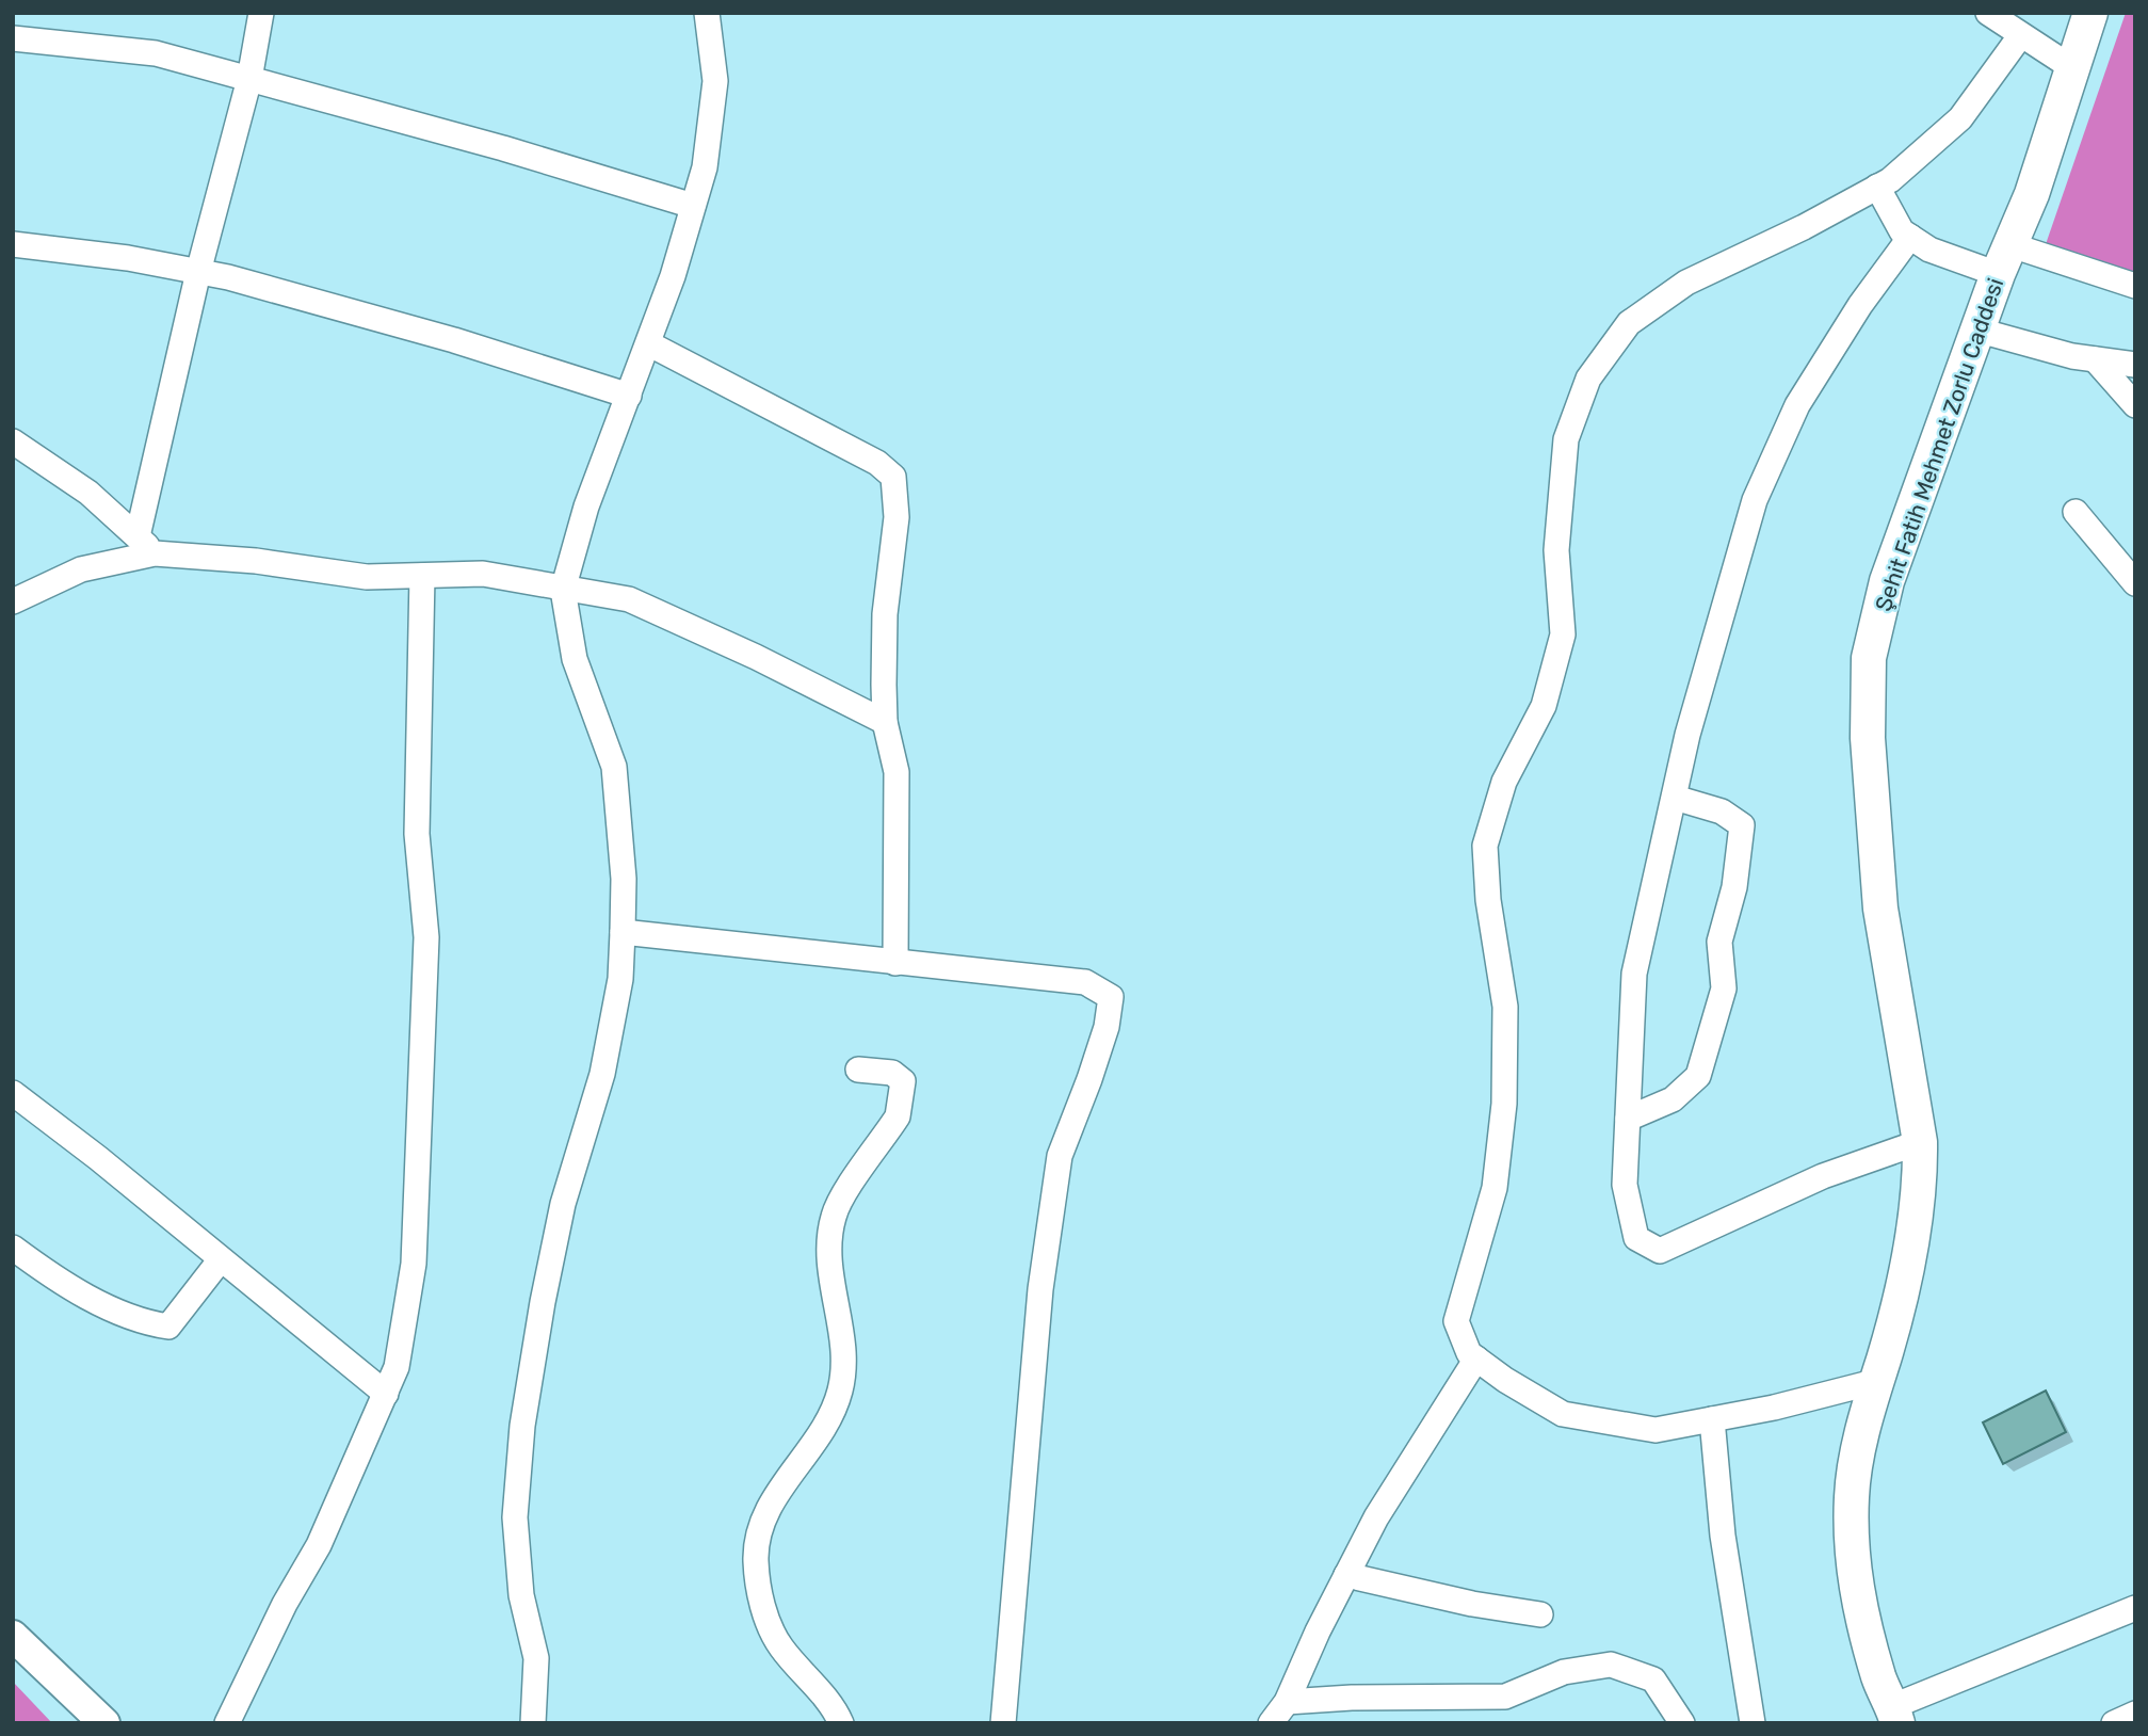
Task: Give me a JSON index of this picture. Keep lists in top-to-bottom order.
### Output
{
  "streets": {
    "main road": ["Şehit Fatih Mehmet Zorlu Caddesi"]
  }
}
